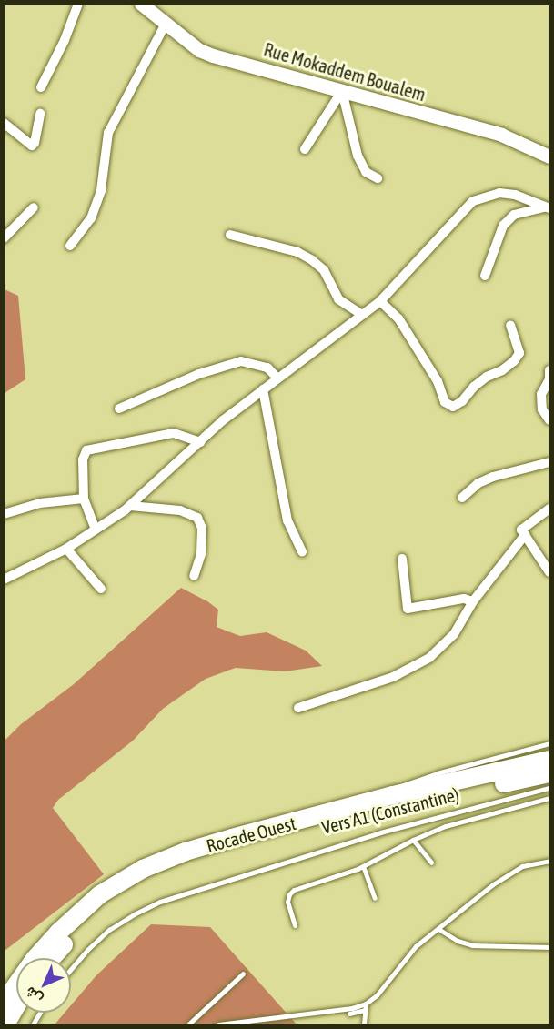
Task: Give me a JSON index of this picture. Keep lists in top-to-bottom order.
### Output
{
  "streets": {
    "highway": ["Vers A1 (Constantine)", "Rocade Ouest"],
    "street": ["Rue Mokaddem Boualem"]
  },
  "north": "bottom left"
}
